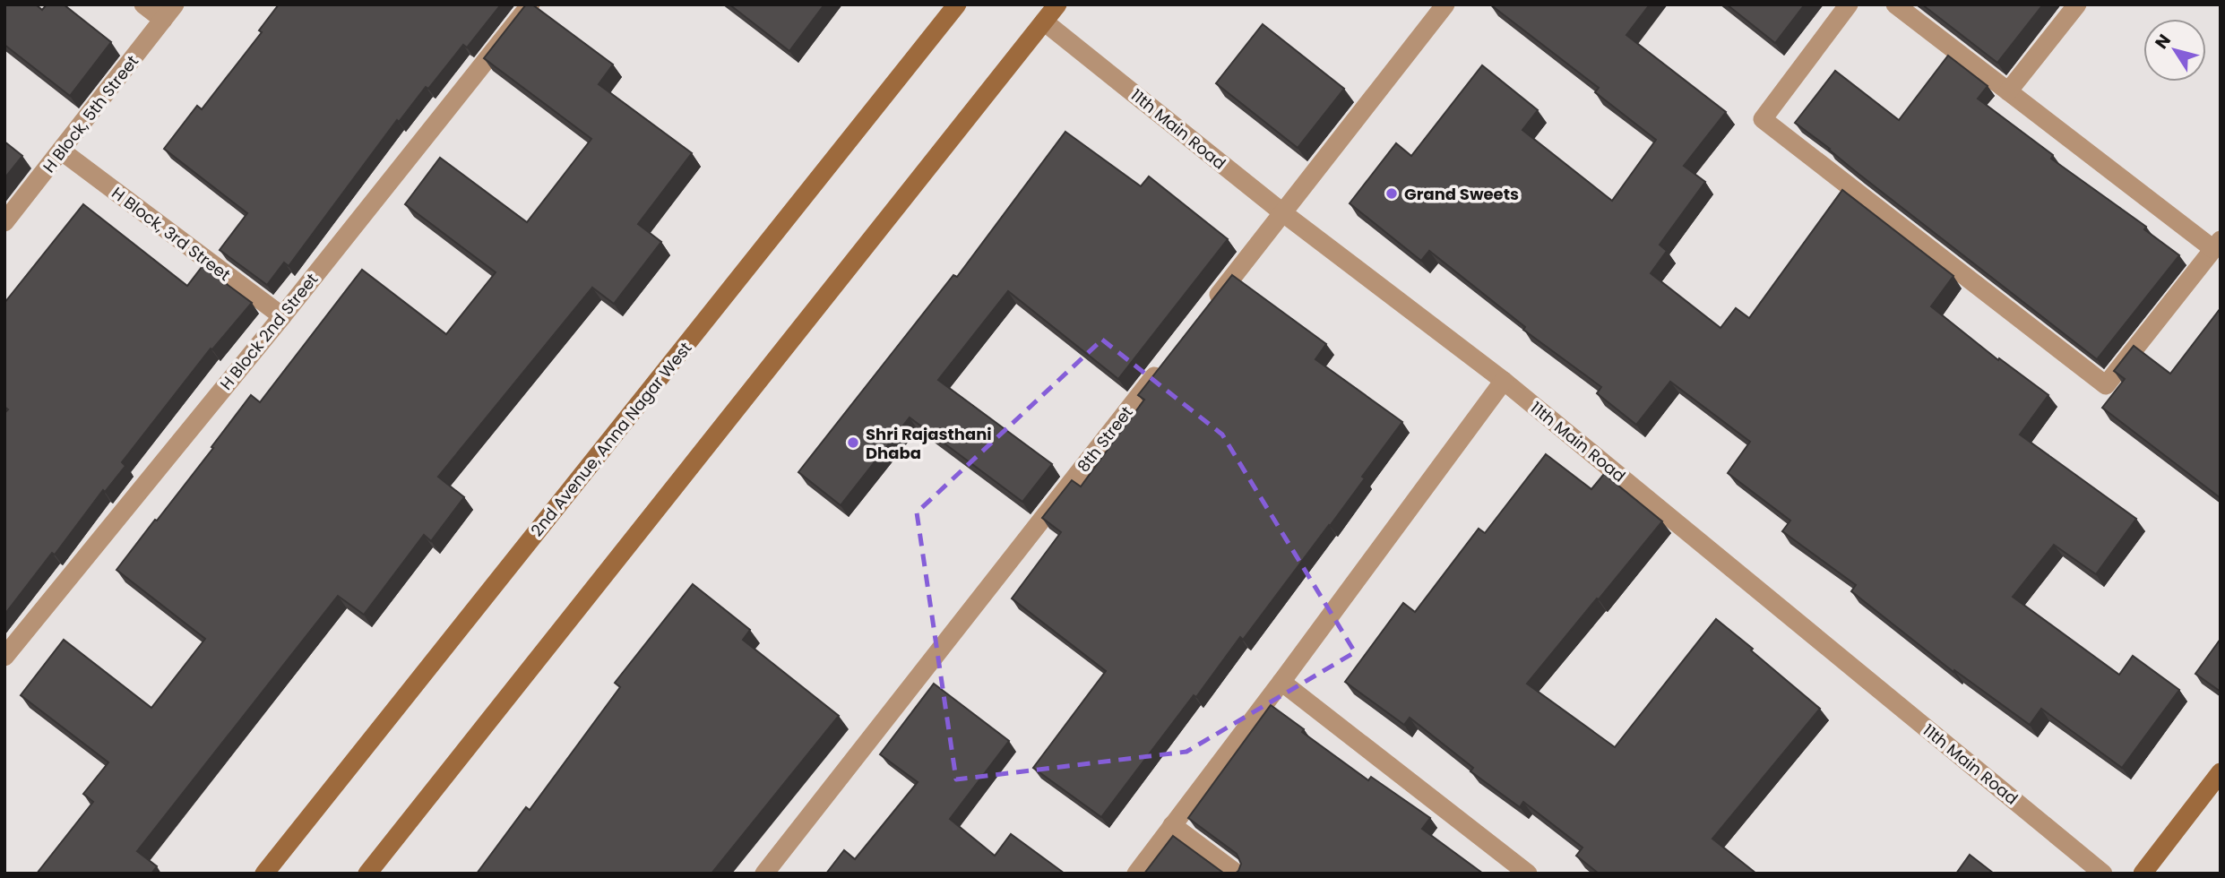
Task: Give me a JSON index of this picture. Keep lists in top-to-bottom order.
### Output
{
  "streets": {
    "main road": ["2nd Avenue, Anna Nagar West"],
    "street": [
      "H Block, 5th Street",
      "11th Main Road",
      "H Block, 3rd Street",
      "H Block 2nd Street",
      "8th Street"
    ]
  },
  "crossings": [
    ["H Block, 5th Street", "H Block, 3rd Street"],
    ["H Block, 3rd Street", "H Block 2nd Street"]
  ],
  "places": ["Grand Sweets", "Shri Rajasthani Dhaba"],
  "north": "top left"
}
